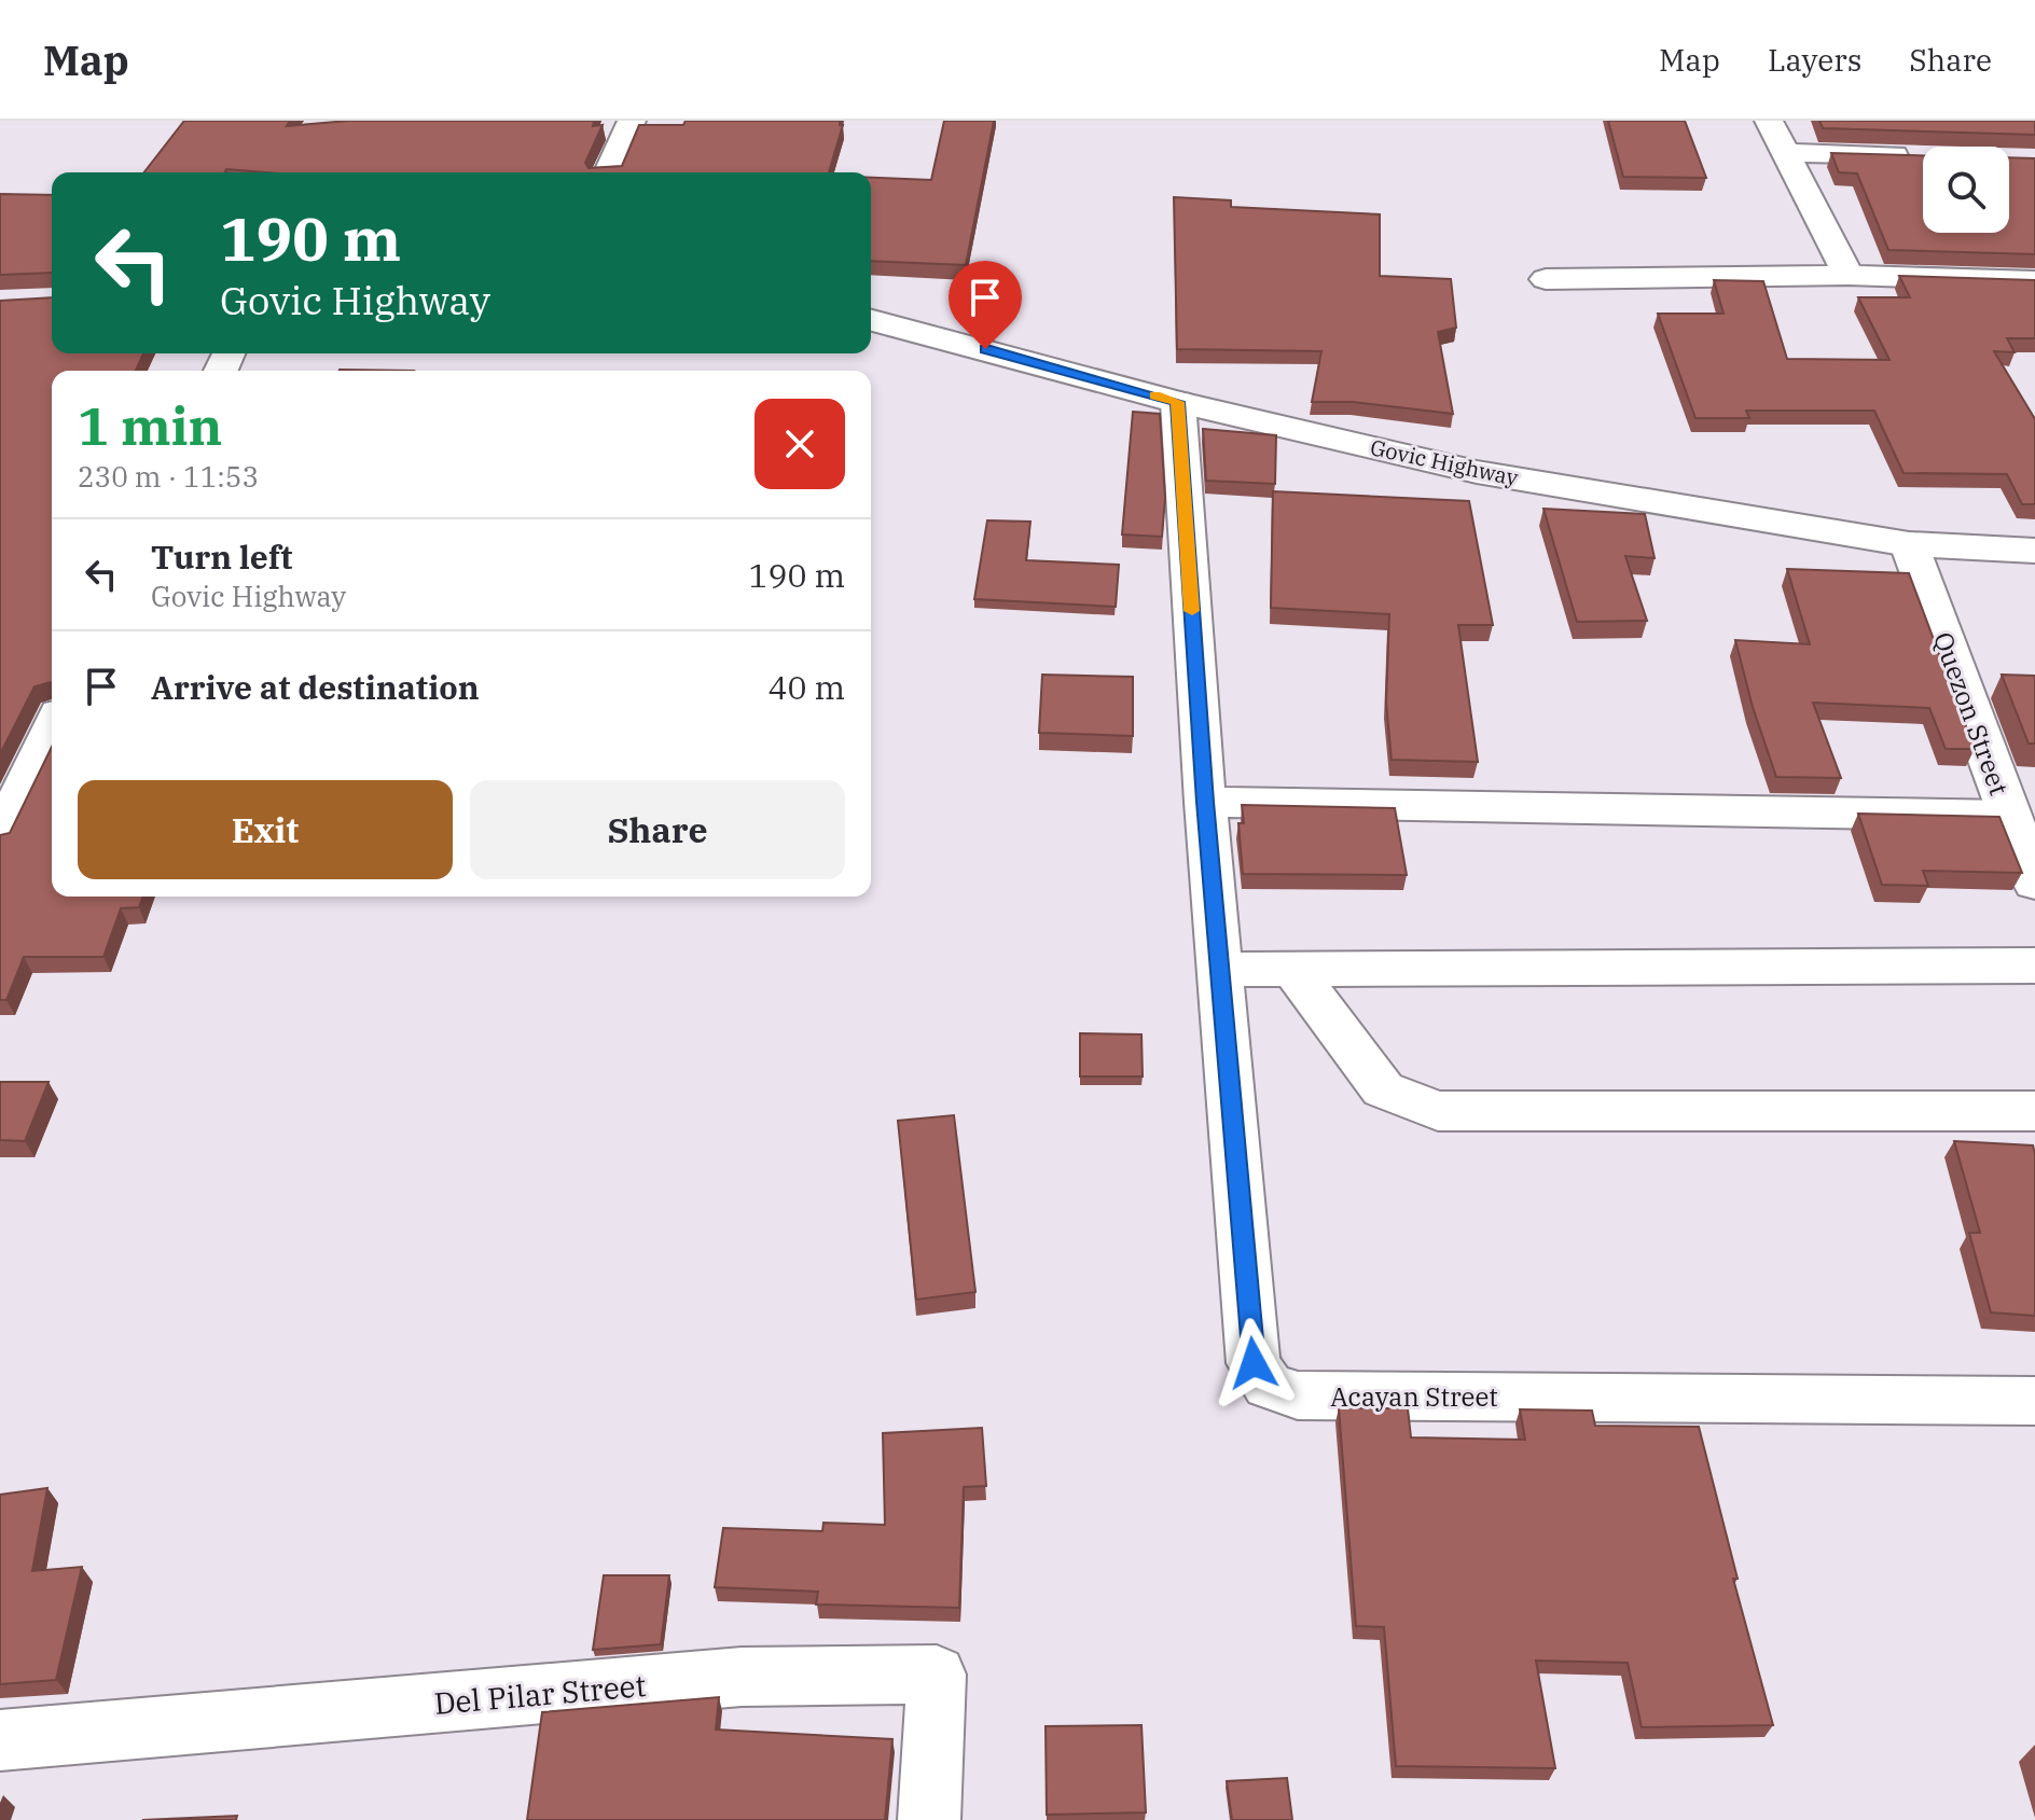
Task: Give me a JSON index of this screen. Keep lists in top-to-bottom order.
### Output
{
  "streets": {
    "main road": ["Govic Highway", "Quezon Street"],
    "street": ["Acayan Street", "Del Pilar Street"]
  },
  "crossings": [
    ["Govic Highway", "Quezon Street"],
    ["Govic Highway", "Acayan Street"]
  ],
  "page": {
    "header": "Map",
    "nav": ["Map", "Layers", "Share"],
    "turn": ["190 m", "Govic Highway"],
    "heading": ["1 min", "230 m · 11:53"],
    "list": [
      {
        "name": "Turn left",
        "note": "Govic Highway",
        "value": "190 m"
      },
      {
        "name": "Arrive at destination",
        "value": "40 m"
      }
    ],
    "buttons": ["Exit", "Share"]
  }
}
